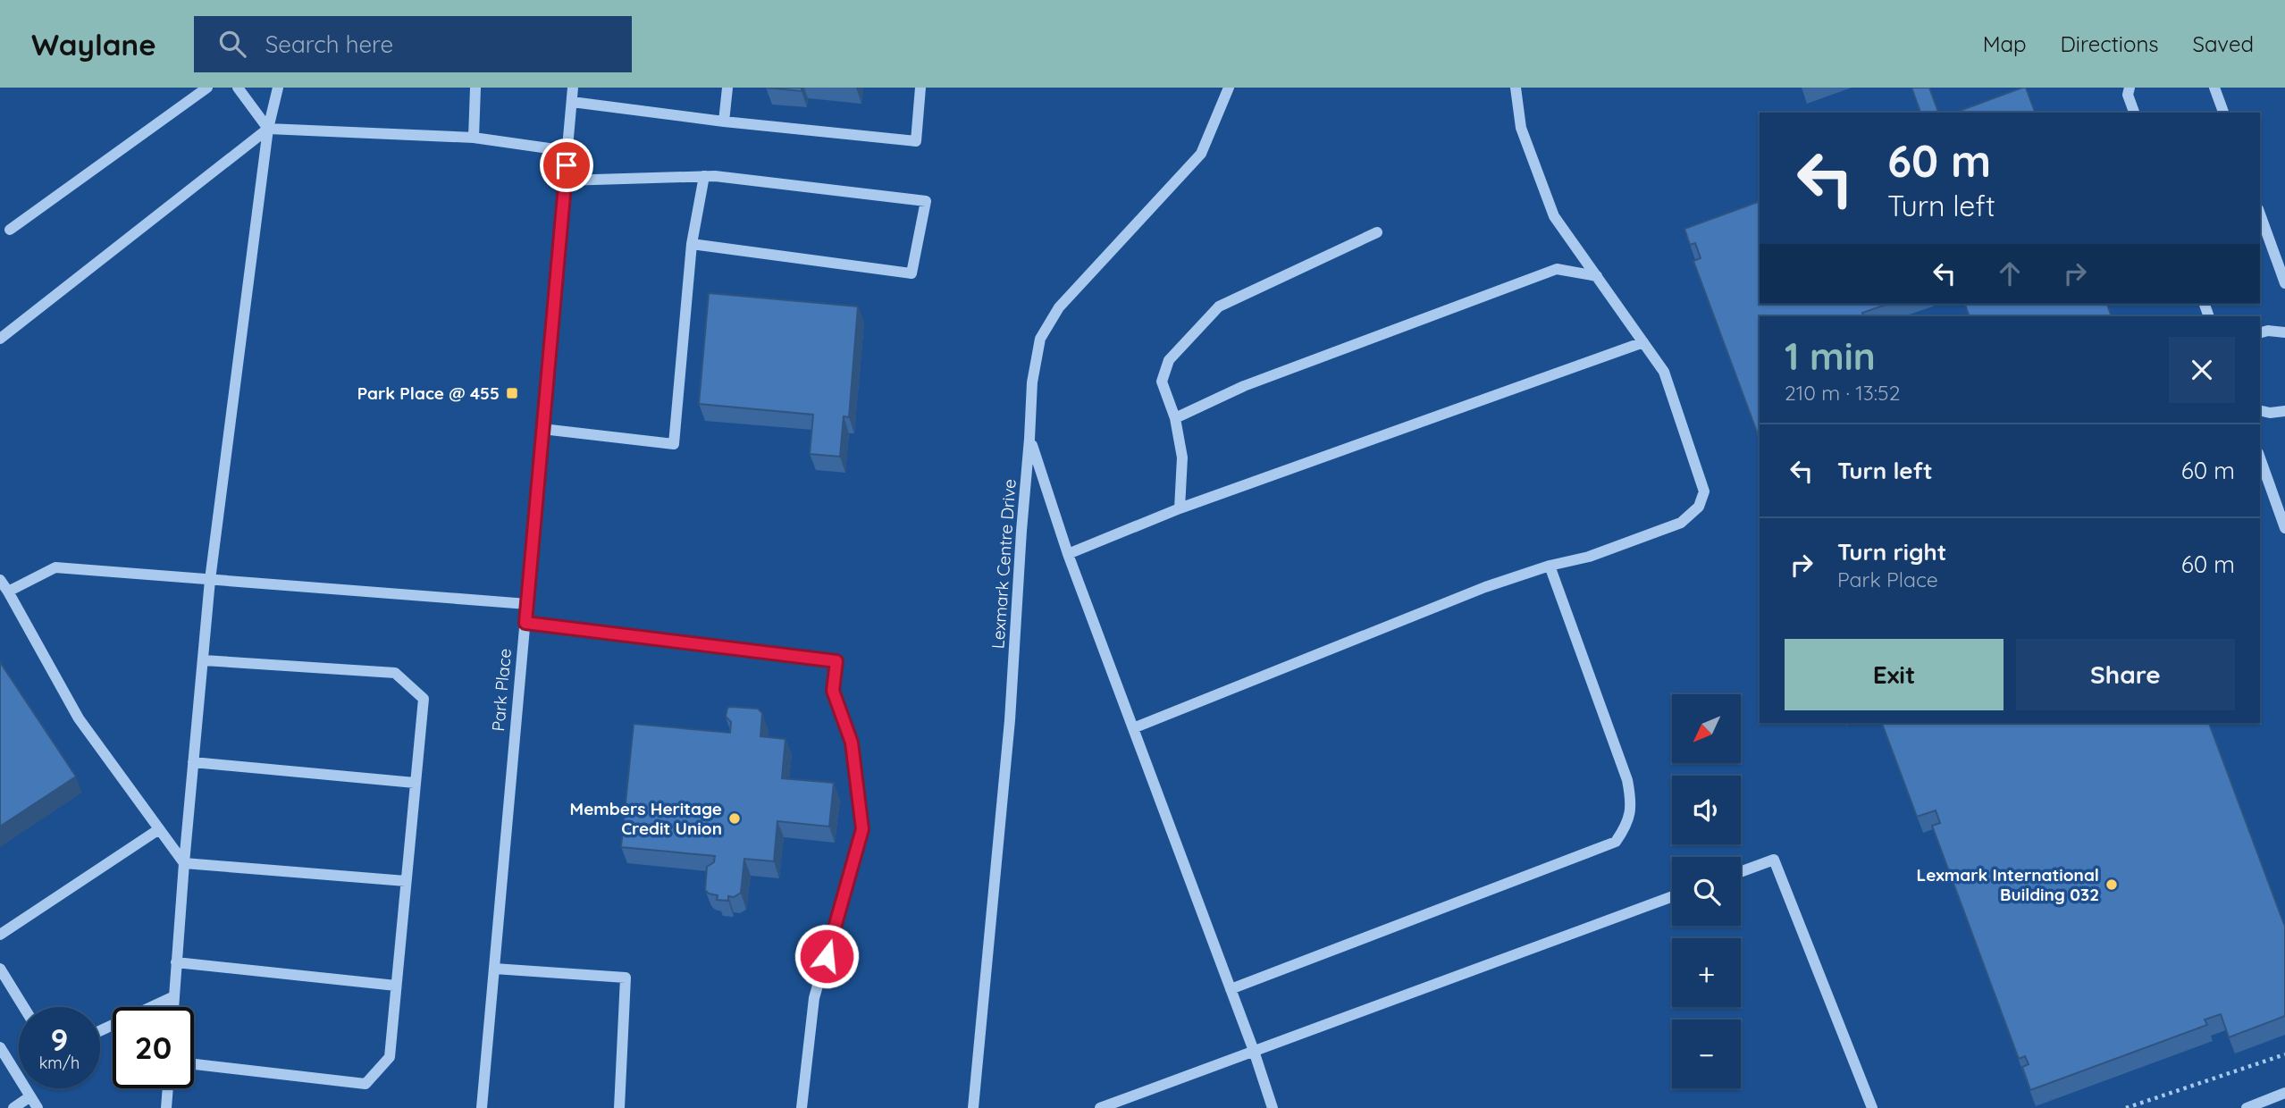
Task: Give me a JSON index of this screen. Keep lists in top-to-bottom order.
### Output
{
  "streets": {
    "street": ["Lexmark Centre Drive", "Park Place"]
  },
  "places": {
    "transit": ["Park Place @ 455"],
    "other": ["Members Heritage Credit Union", "Lexmark International Building 032"]
  },
  "north": "bottom left",
  "page": {
    "header": "Waylane",
    "search": "Search here",
    "nav": ["Map", "Directions", "Saved"],
    "turn": ["60 m", "Turn left"],
    "heading": ["1 min", "210 m · 13:52"],
    "list": [
      {
        "name": "Turn left",
        "value": "60 m"
      },
      {
        "name": "Turn right",
        "note": "Park Place",
        "value": "60 m"
      }
    ],
    "buttons": ["Exit", "Share"],
    "map_buttons": ["+", "−"],
    "speed": "9 km/h",
    "limit": "20"
  }
}
